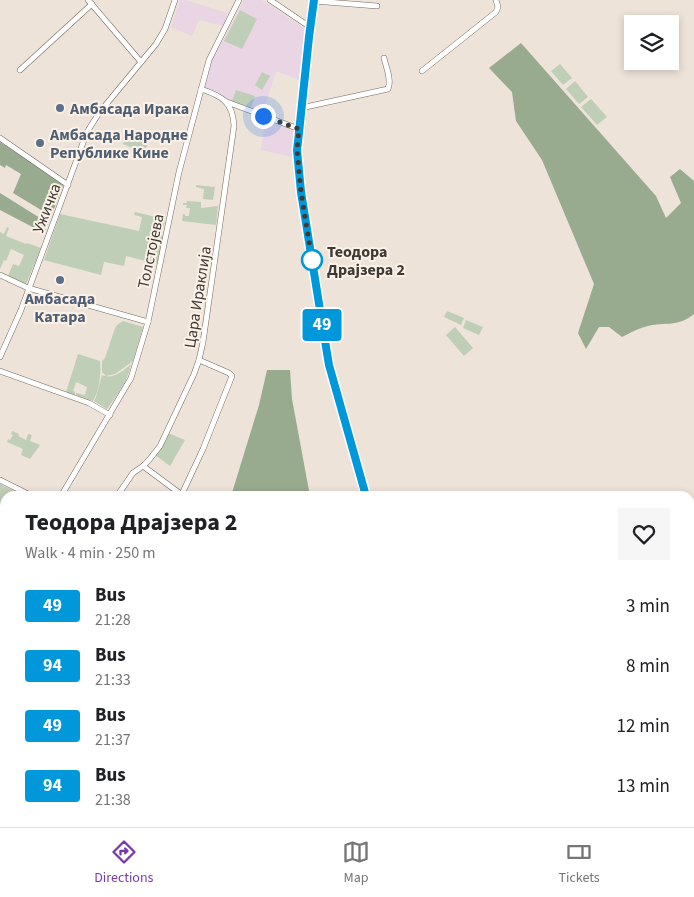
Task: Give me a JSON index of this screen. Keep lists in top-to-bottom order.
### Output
{
  "streets": {
    "street": ["Ужичка", "Толстојева", "Цара Ираклија"]
  },
  "places": [
    "Амбасада Ирака",
    "Амбасада Народне Републике Кине",
    "Теодора Драјзера 2",
    "Амбасада Катара"
  ],
  "lines": ["bus line 49"],
  "page": {
    "on_map": "49",
    "heading": ["Теодора Драјзера 2", "Walk · 4 min · 250 m"],
    "list": [
      {
        "mark": "49",
        "name": "Bus",
        "note": "21:28",
        "value": "3 min"
      },
      {
        "mark": "94",
        "name": "Bus",
        "note": "21:33",
        "value": "8 min"
      },
      {
        "mark": "49",
        "name": "Bus",
        "note": "21:37",
        "value": "12 min"
      },
      {
        "mark": "94",
        "name": "Bus",
        "note": "21:38",
        "value": "13 min"
      }
    ],
    "tabs": ["Directions", "Map", "Tickets"]
  }
}
